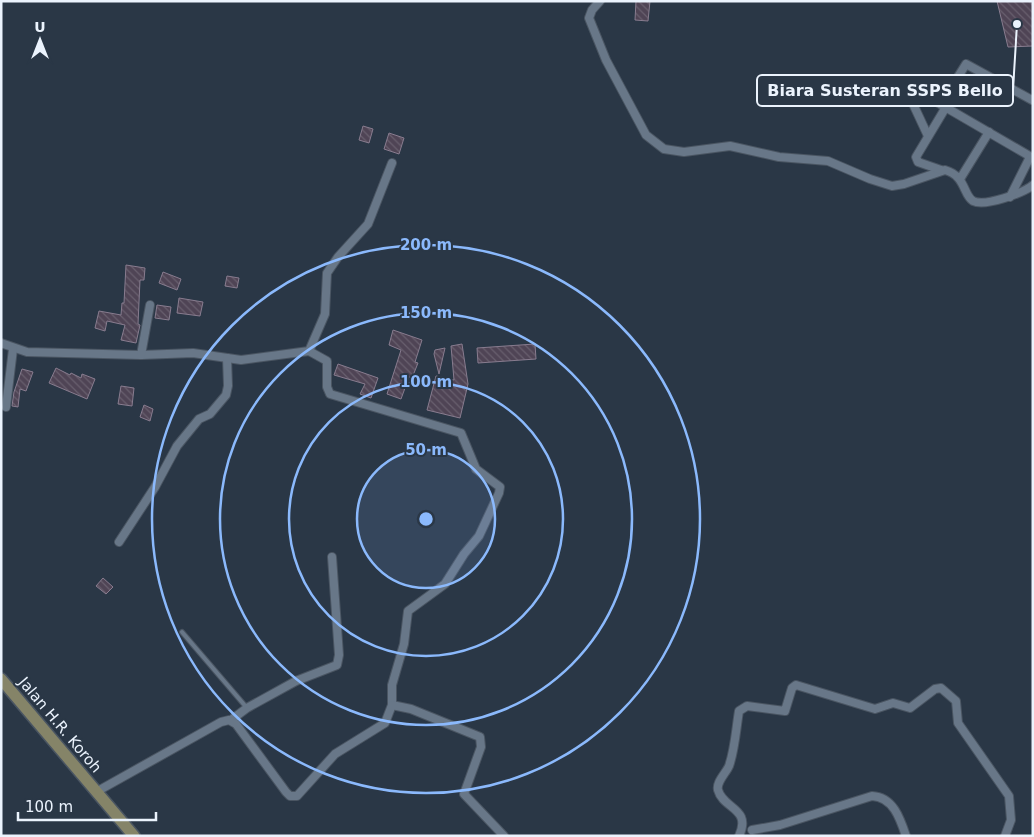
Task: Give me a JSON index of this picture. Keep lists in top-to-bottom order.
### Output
{
  "streets": {
    "main road": ["Jalan H.R. Koroh"]
  },
  "places": ["Biara Susteran SSPS Bello"],
  "scale_bar": "100 m",
  "north": "top",
  "rings": [
    "200 m",
    "150 m",
    "100 m",
    "50 m"
  ]
}
